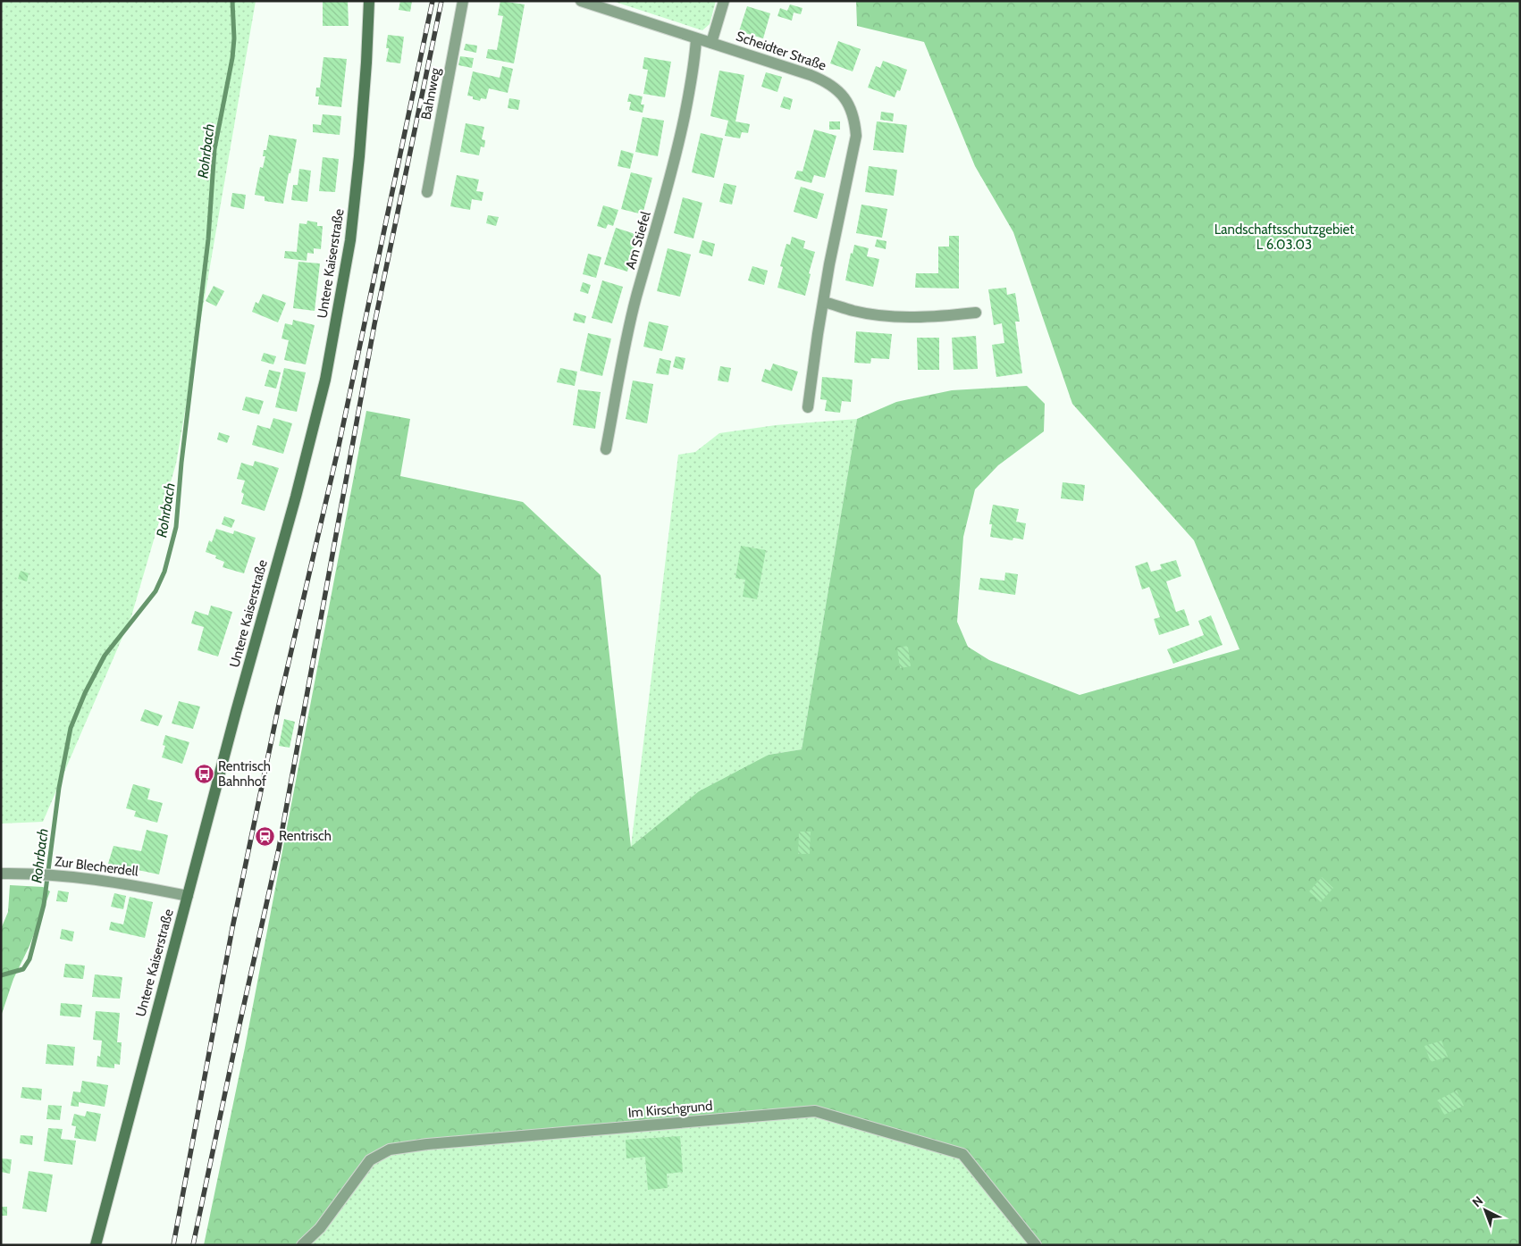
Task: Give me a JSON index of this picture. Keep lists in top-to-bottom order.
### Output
{
  "streets": {
    "main road": ["Untere Kaiserstraße"],
    "street": [
      "Scheidter Straße",
      "Bahnweg",
      "Am Stiefel",
      "Zur Blecherdell",
      "Im Kirschgrund"
    ]
  },
  "crossings": [
    ["Scheidter Straße", "Am Stiefel"],
    ["Untere Kaiserstraße", "Zur Blecherdell"]
  ],
  "water": ["Rohrbach"],
  "parks": ["Landschaftsschutzgebiet L 6.03.03"],
  "places": {
    "bus stop": ["Rentrisch Bahnhof"],
    "station": ["Rentrisch"]
  },
  "north": "top left"
}
